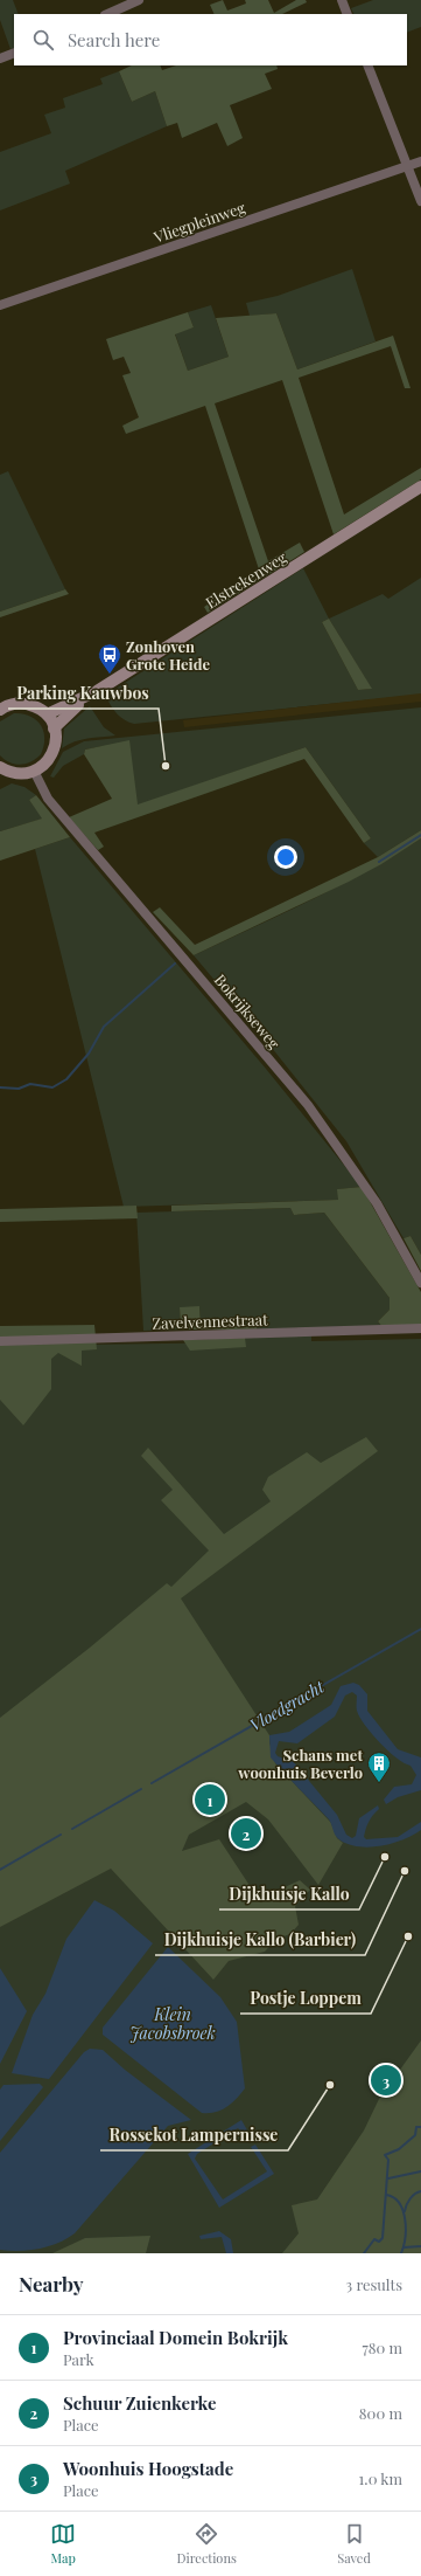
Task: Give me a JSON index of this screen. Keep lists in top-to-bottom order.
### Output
{
  "streets": {
    "street": [
      "Vliegpleinweg",
      "Elstrekenweg",
      "Bokrijkseweg",
      "Zavelvennestraat"
    ]
  },
  "water": ["Vloedgracht", "Klein Jacobsbroek"],
  "places": {
    "bus stop": ["Zonhoven Grote Heide"],
    "other": [
      "Parking Kauwbos",
      "Dijkhuisje Kallo",
      "Dijkhuisje Kallo (Barbier)",
      "Postje Loppem",
      "Rossekot Lampernisse"
    ],
    "building": ["Schans met woonhuis Beverlo"]
  },
  "page": {
    "search": "Search here",
    "pins": ["1", "2", "3"],
    "heading": ["Nearby", "3 results"],
    "list": [
      {
        "mark": "1",
        "name": "Provinciaal Domein Bokrijk",
        "note": "Park",
        "value": "780 m"
      },
      {
        "mark": "2",
        "name": "Schuur Zuienkerke",
        "note": "Place",
        "value": "800 m"
      },
      {
        "mark": "3",
        "name": "Woonhuis Hoogstade",
        "note": "Place",
        "value": "1.0 km"
      }
    ],
    "nav": ["Map", "Directions", "Saved"]
  }
}
